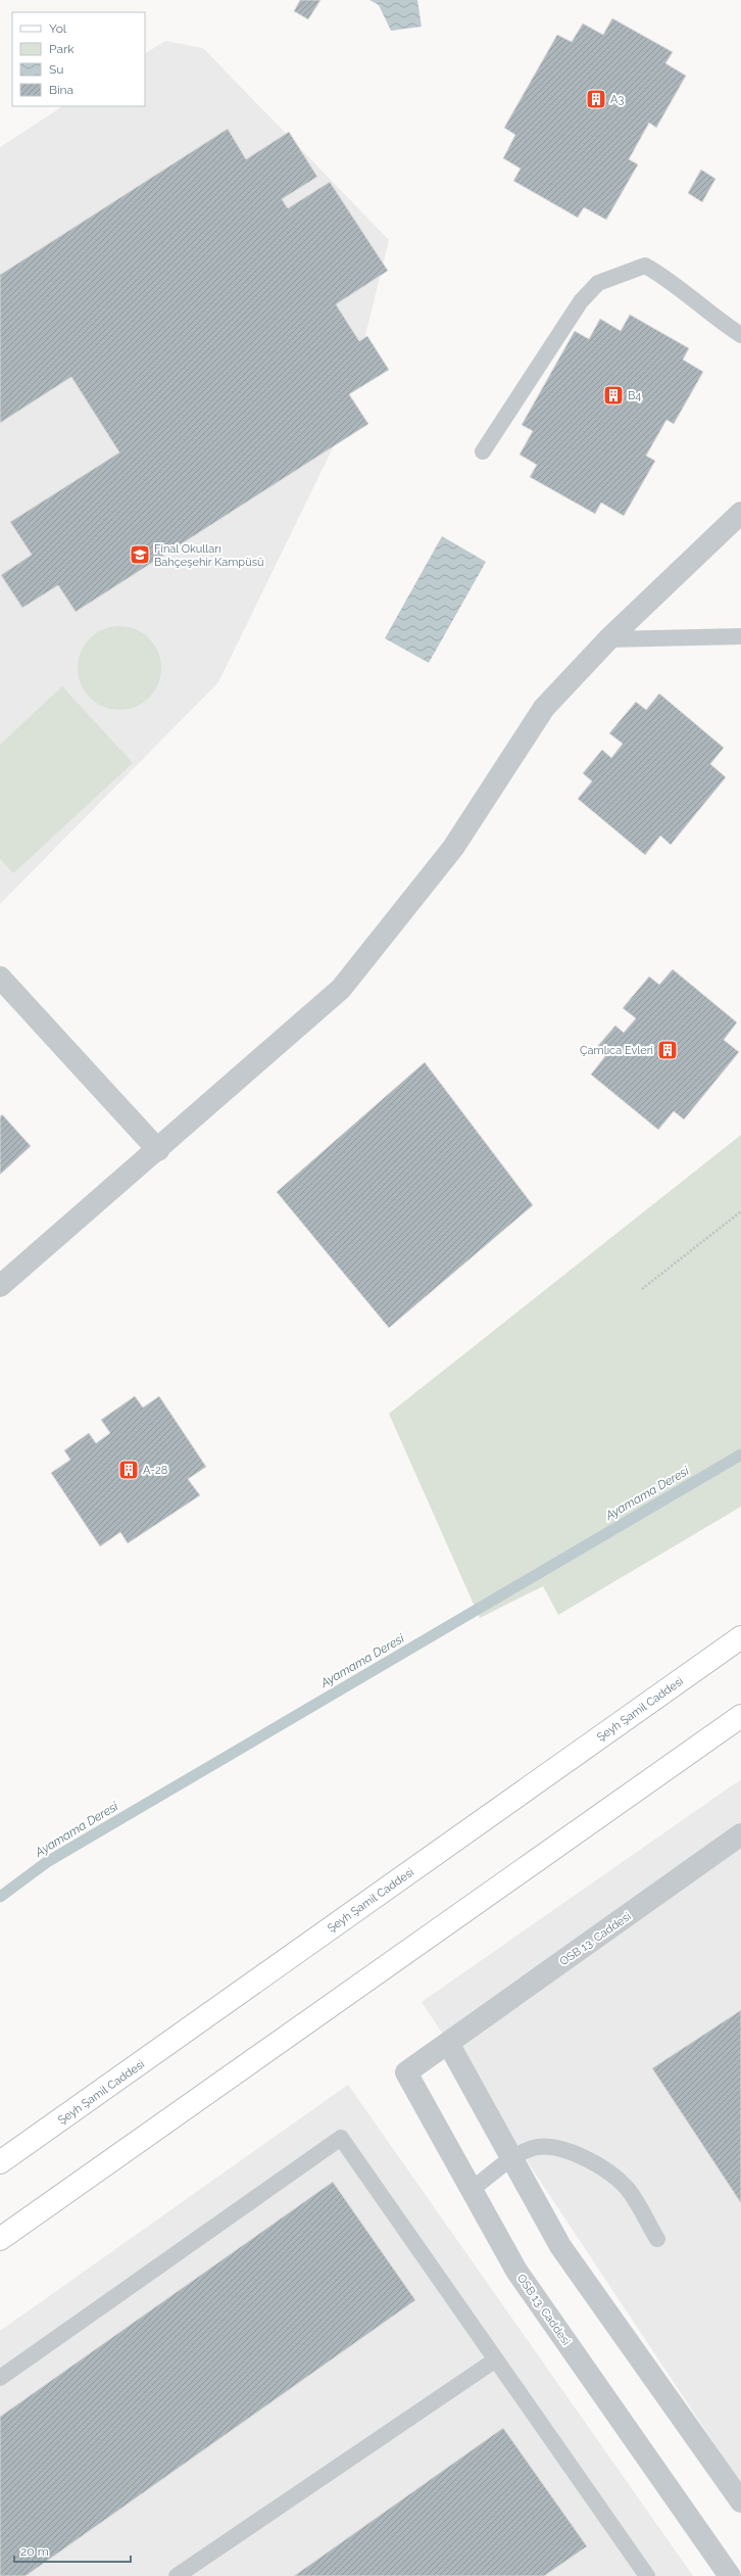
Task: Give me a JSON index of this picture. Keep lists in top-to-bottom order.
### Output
{
  "streets": {
    "main road": ["Şeyh Şamil Caddesi"],
    "street": ["OSB 13. Caddesi"]
  },
  "water": ["Ayamama Deresi"],
  "places": {
    "building": [
      "A3",
      "B4",
      "Çamlıca Evleri",
      "A-28"
    ],
    "school or university": ["Final Okulları Bahçeşehir Kampüsü"]
  },
  "legend": [
    "Yol",
    "Park",
    "Su",
    "Bina"
  ],
  "scale_bar": "20 m"
}
